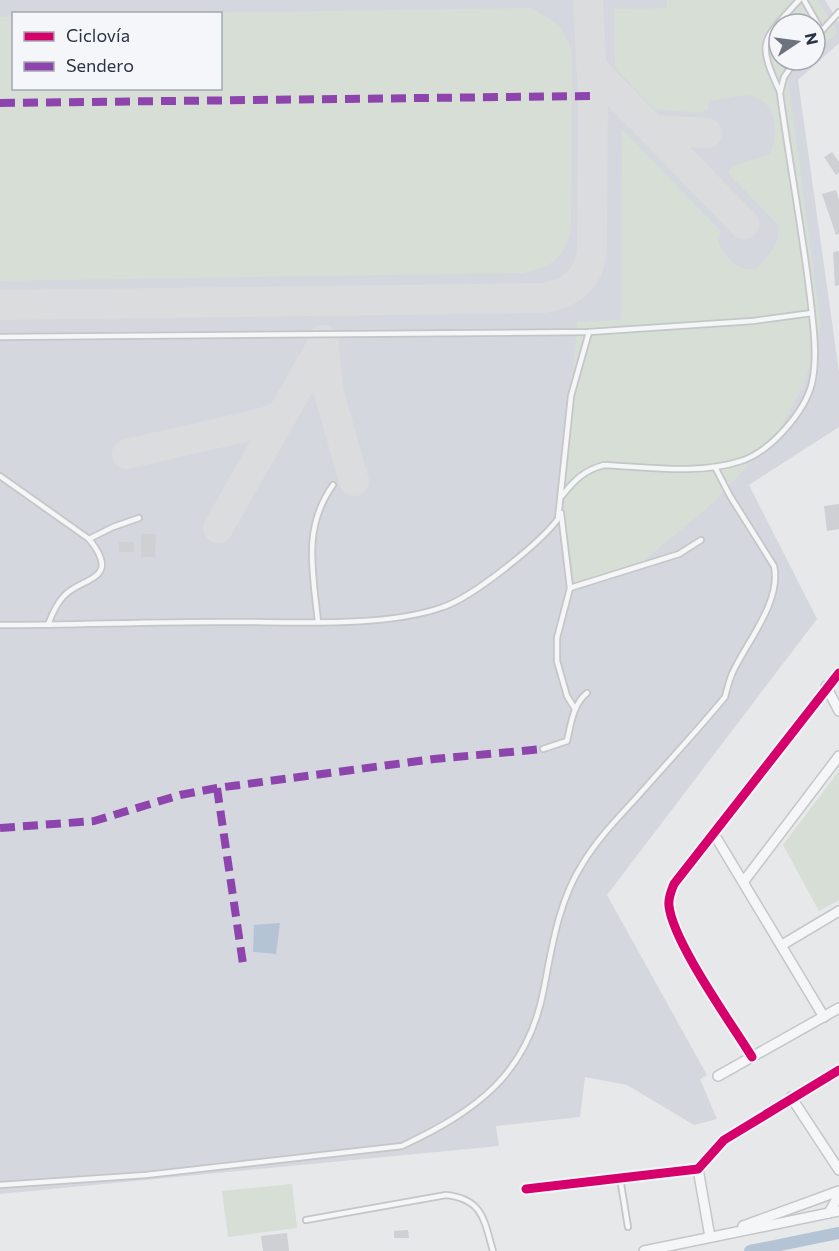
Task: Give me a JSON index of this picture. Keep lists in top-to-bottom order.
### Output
{
  "legend": ["Ciclovía", "Sendero"],
  "north": "right"
}
